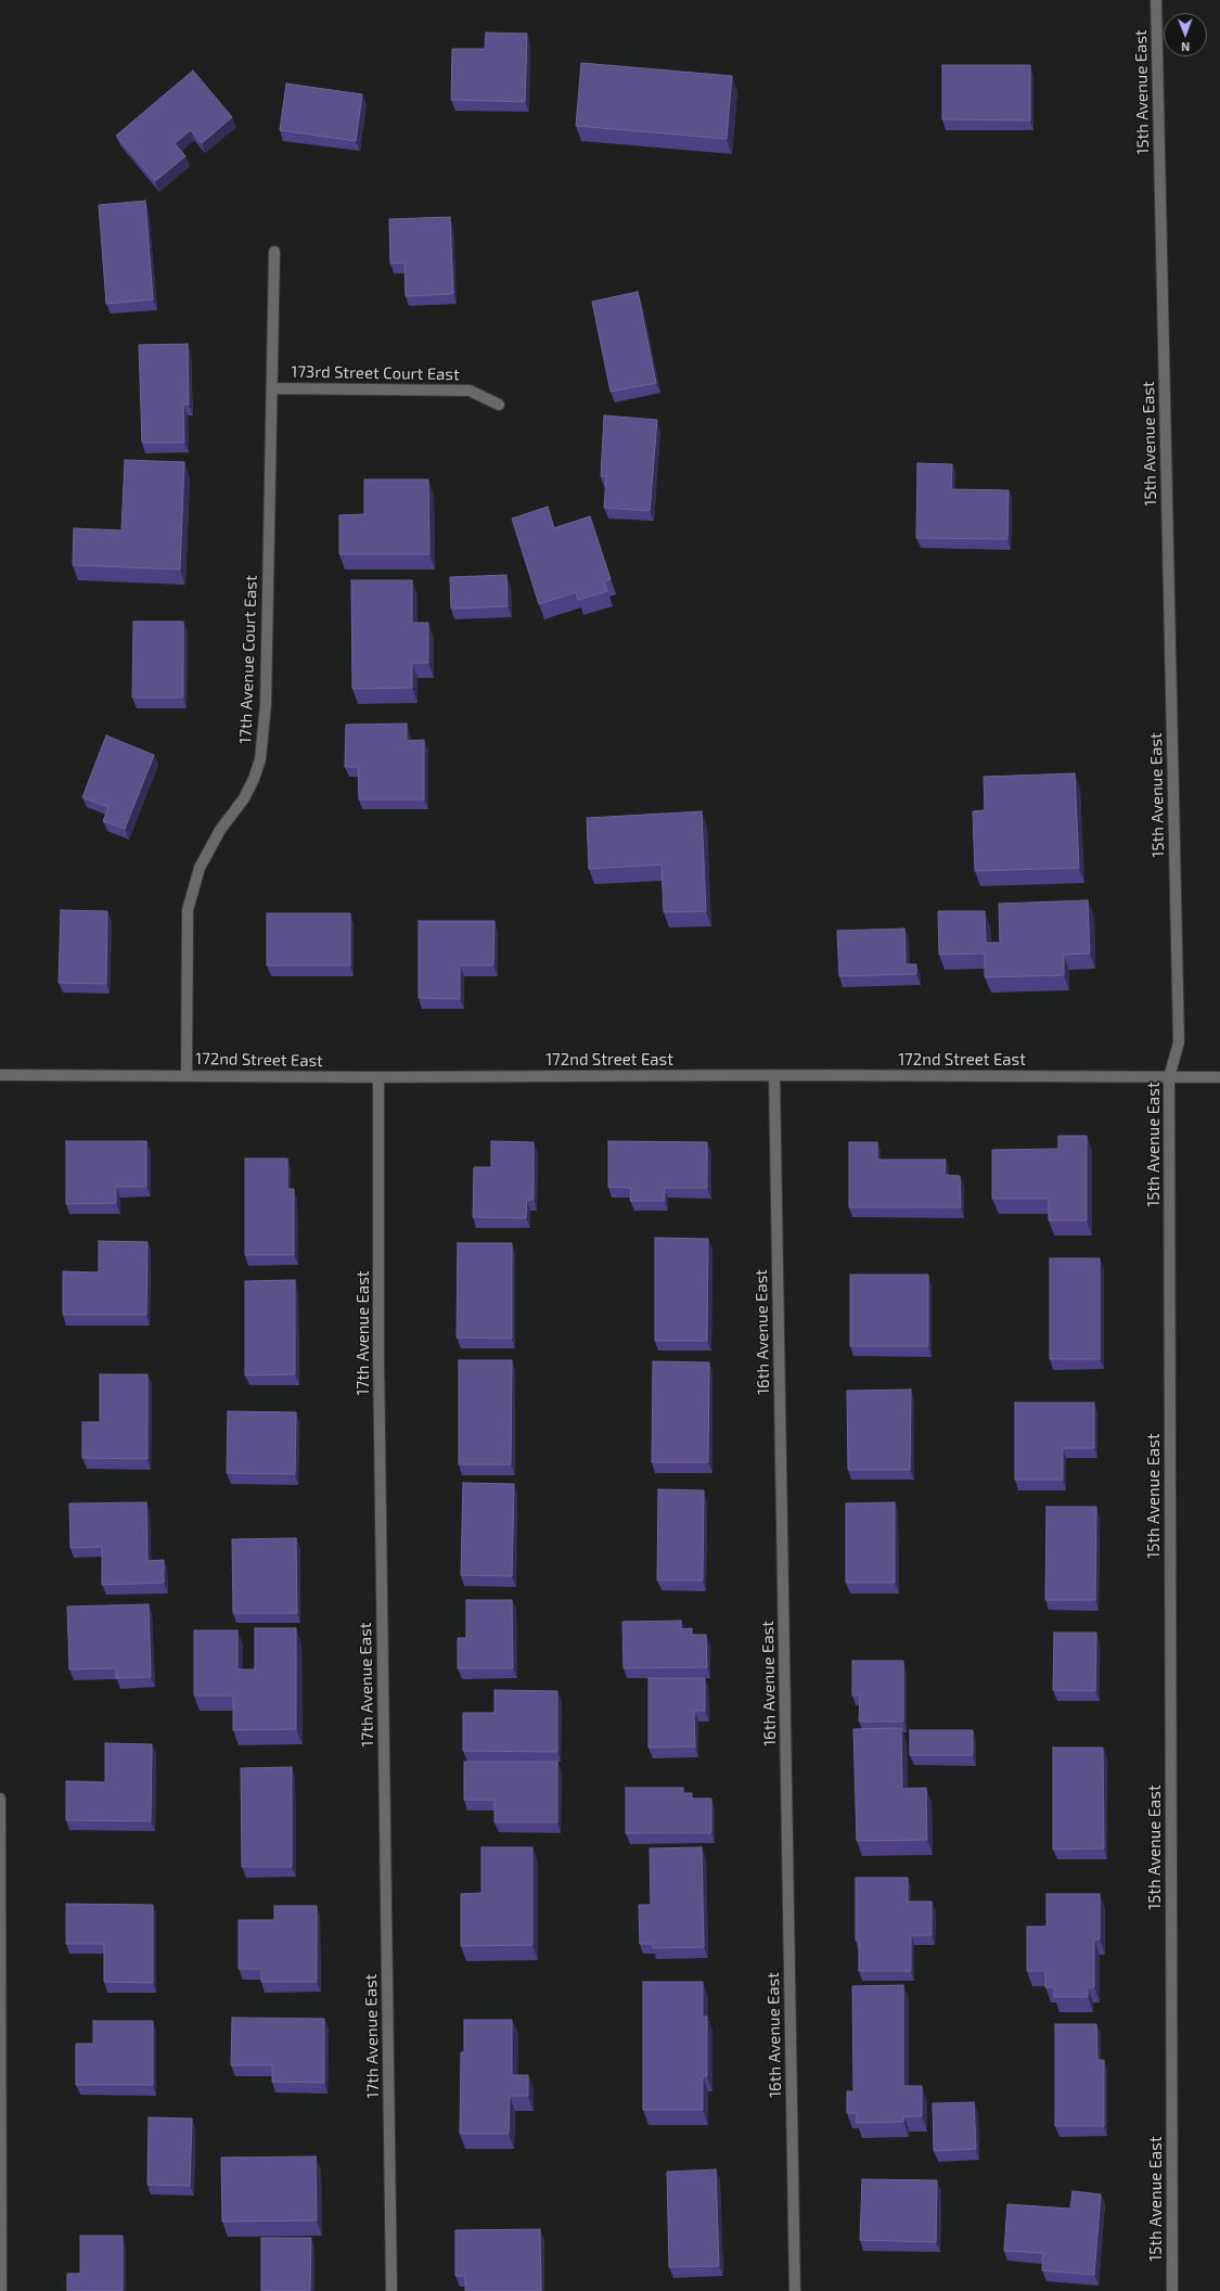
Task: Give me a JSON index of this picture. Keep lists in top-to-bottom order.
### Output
{
  "streets": {
    "street": [
      "15th Avenue East",
      "173rd Street Court East",
      "17th Avenue Court East",
      "172nd Street East",
      "16th Avenue East",
      "17th Avenue East"
    ]
  },
  "crossings": [
    ["15th Avenue East", "172nd Street East"],
    ["173rd Street Court East", "17th Avenue Court East"],
    ["17th Avenue Court East", "172nd Street East"],
    ["172nd Street East", "16th Avenue East"],
    ["172nd Street East", "17th Avenue East"]
  ],
  "north": "bottom"
}
